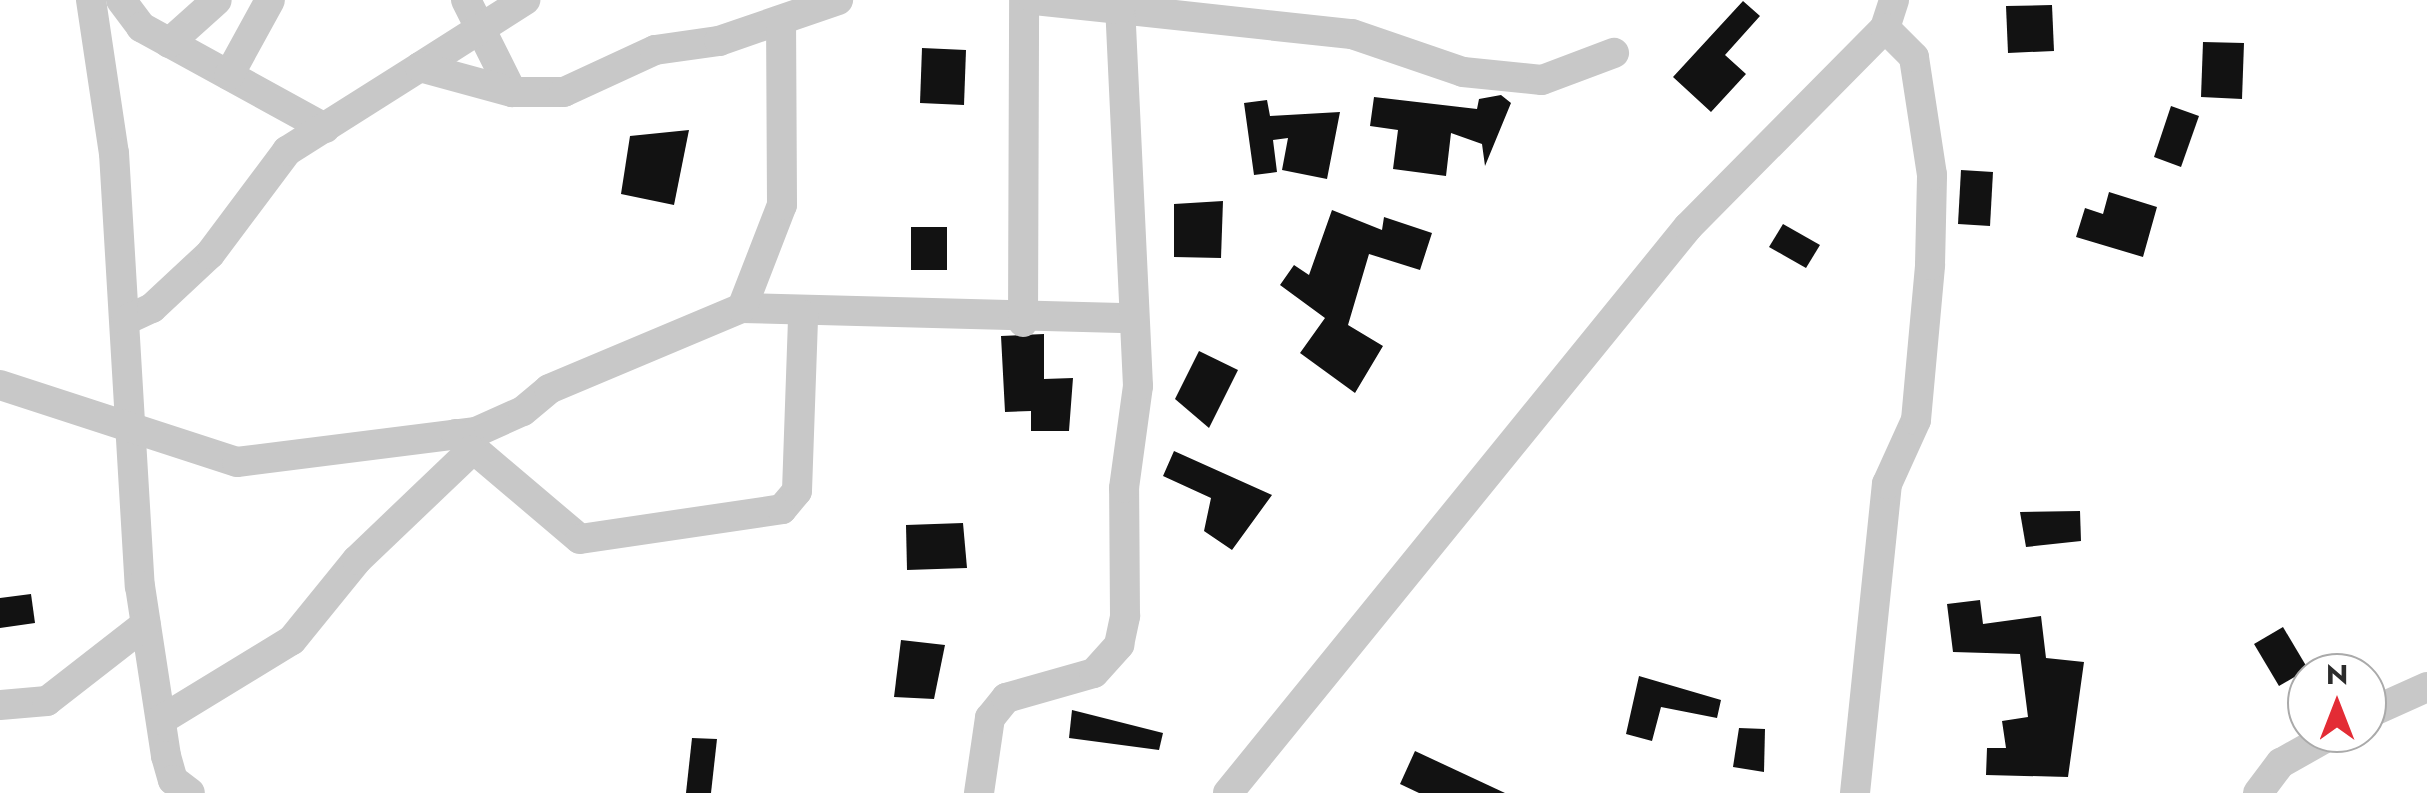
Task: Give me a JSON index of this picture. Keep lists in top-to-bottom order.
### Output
{
  "north": "top"
}
